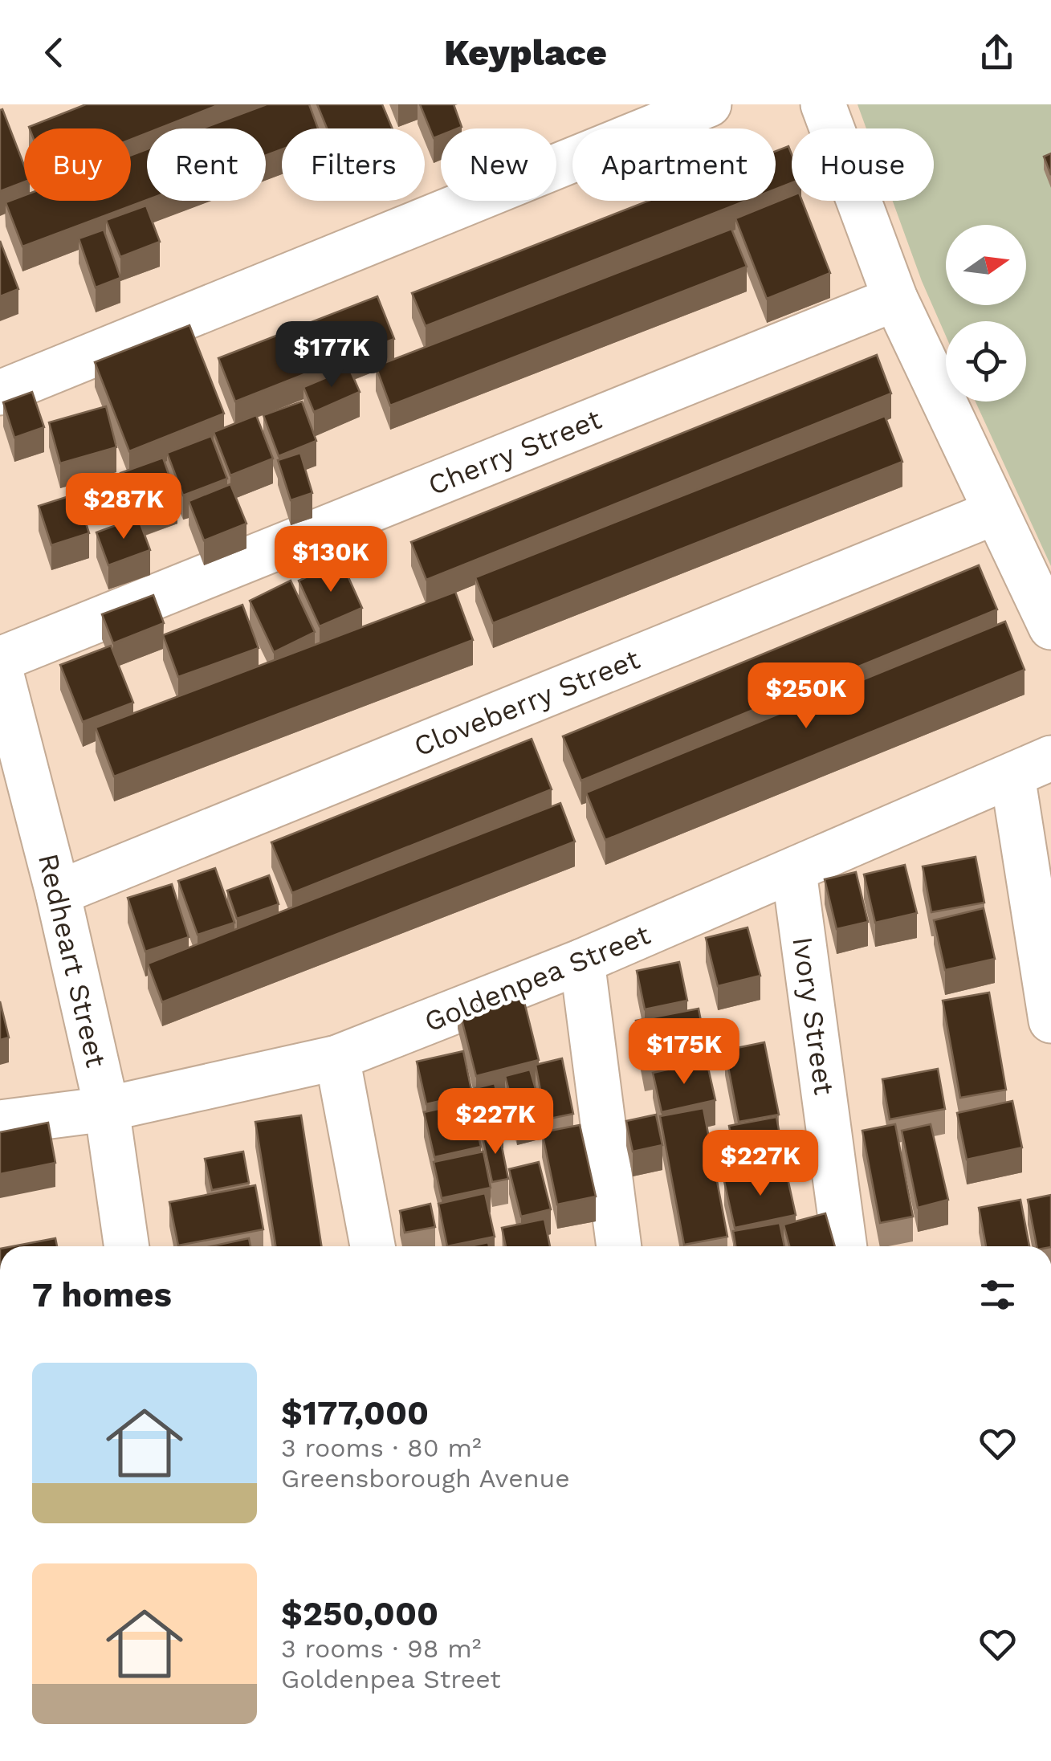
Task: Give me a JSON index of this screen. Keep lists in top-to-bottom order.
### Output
{
  "streets": {
    "street": [
      "Cherry Street",
      "Cloveberry Street",
      "Redheart Street",
      "Goldenpea Street",
      "Ivory Street"
    ]
  },
  "crossings": [
    ["Cloveberry Street", "Redheart Street"],
    ["Redheart Street", "Goldenpea Street"],
    ["Goldenpea Street", "Ivory Street"]
  ],
  "north": "right",
  "page": {
    "header": "Keyplace",
    "chip": [
      "Buy",
      "Rent",
      "Filters",
      "New",
      "Apartment",
      "House"
    ],
    "price": [
      "$177K",
      "$287K",
      "$130K",
      "$250K",
      "$175K",
      "$227K",
      "$227K"
    ],
    "heading": "7 homes",
    "list": [
      {
        "name": "$177,000",
        "note": "3 rooms · 80 m² · Greensborough Avenue"
      },
      {
        "name": "$250,000",
        "note": "3 rooms · 98 m² · Goldenpea Street"
      }
    ]
  }
}
